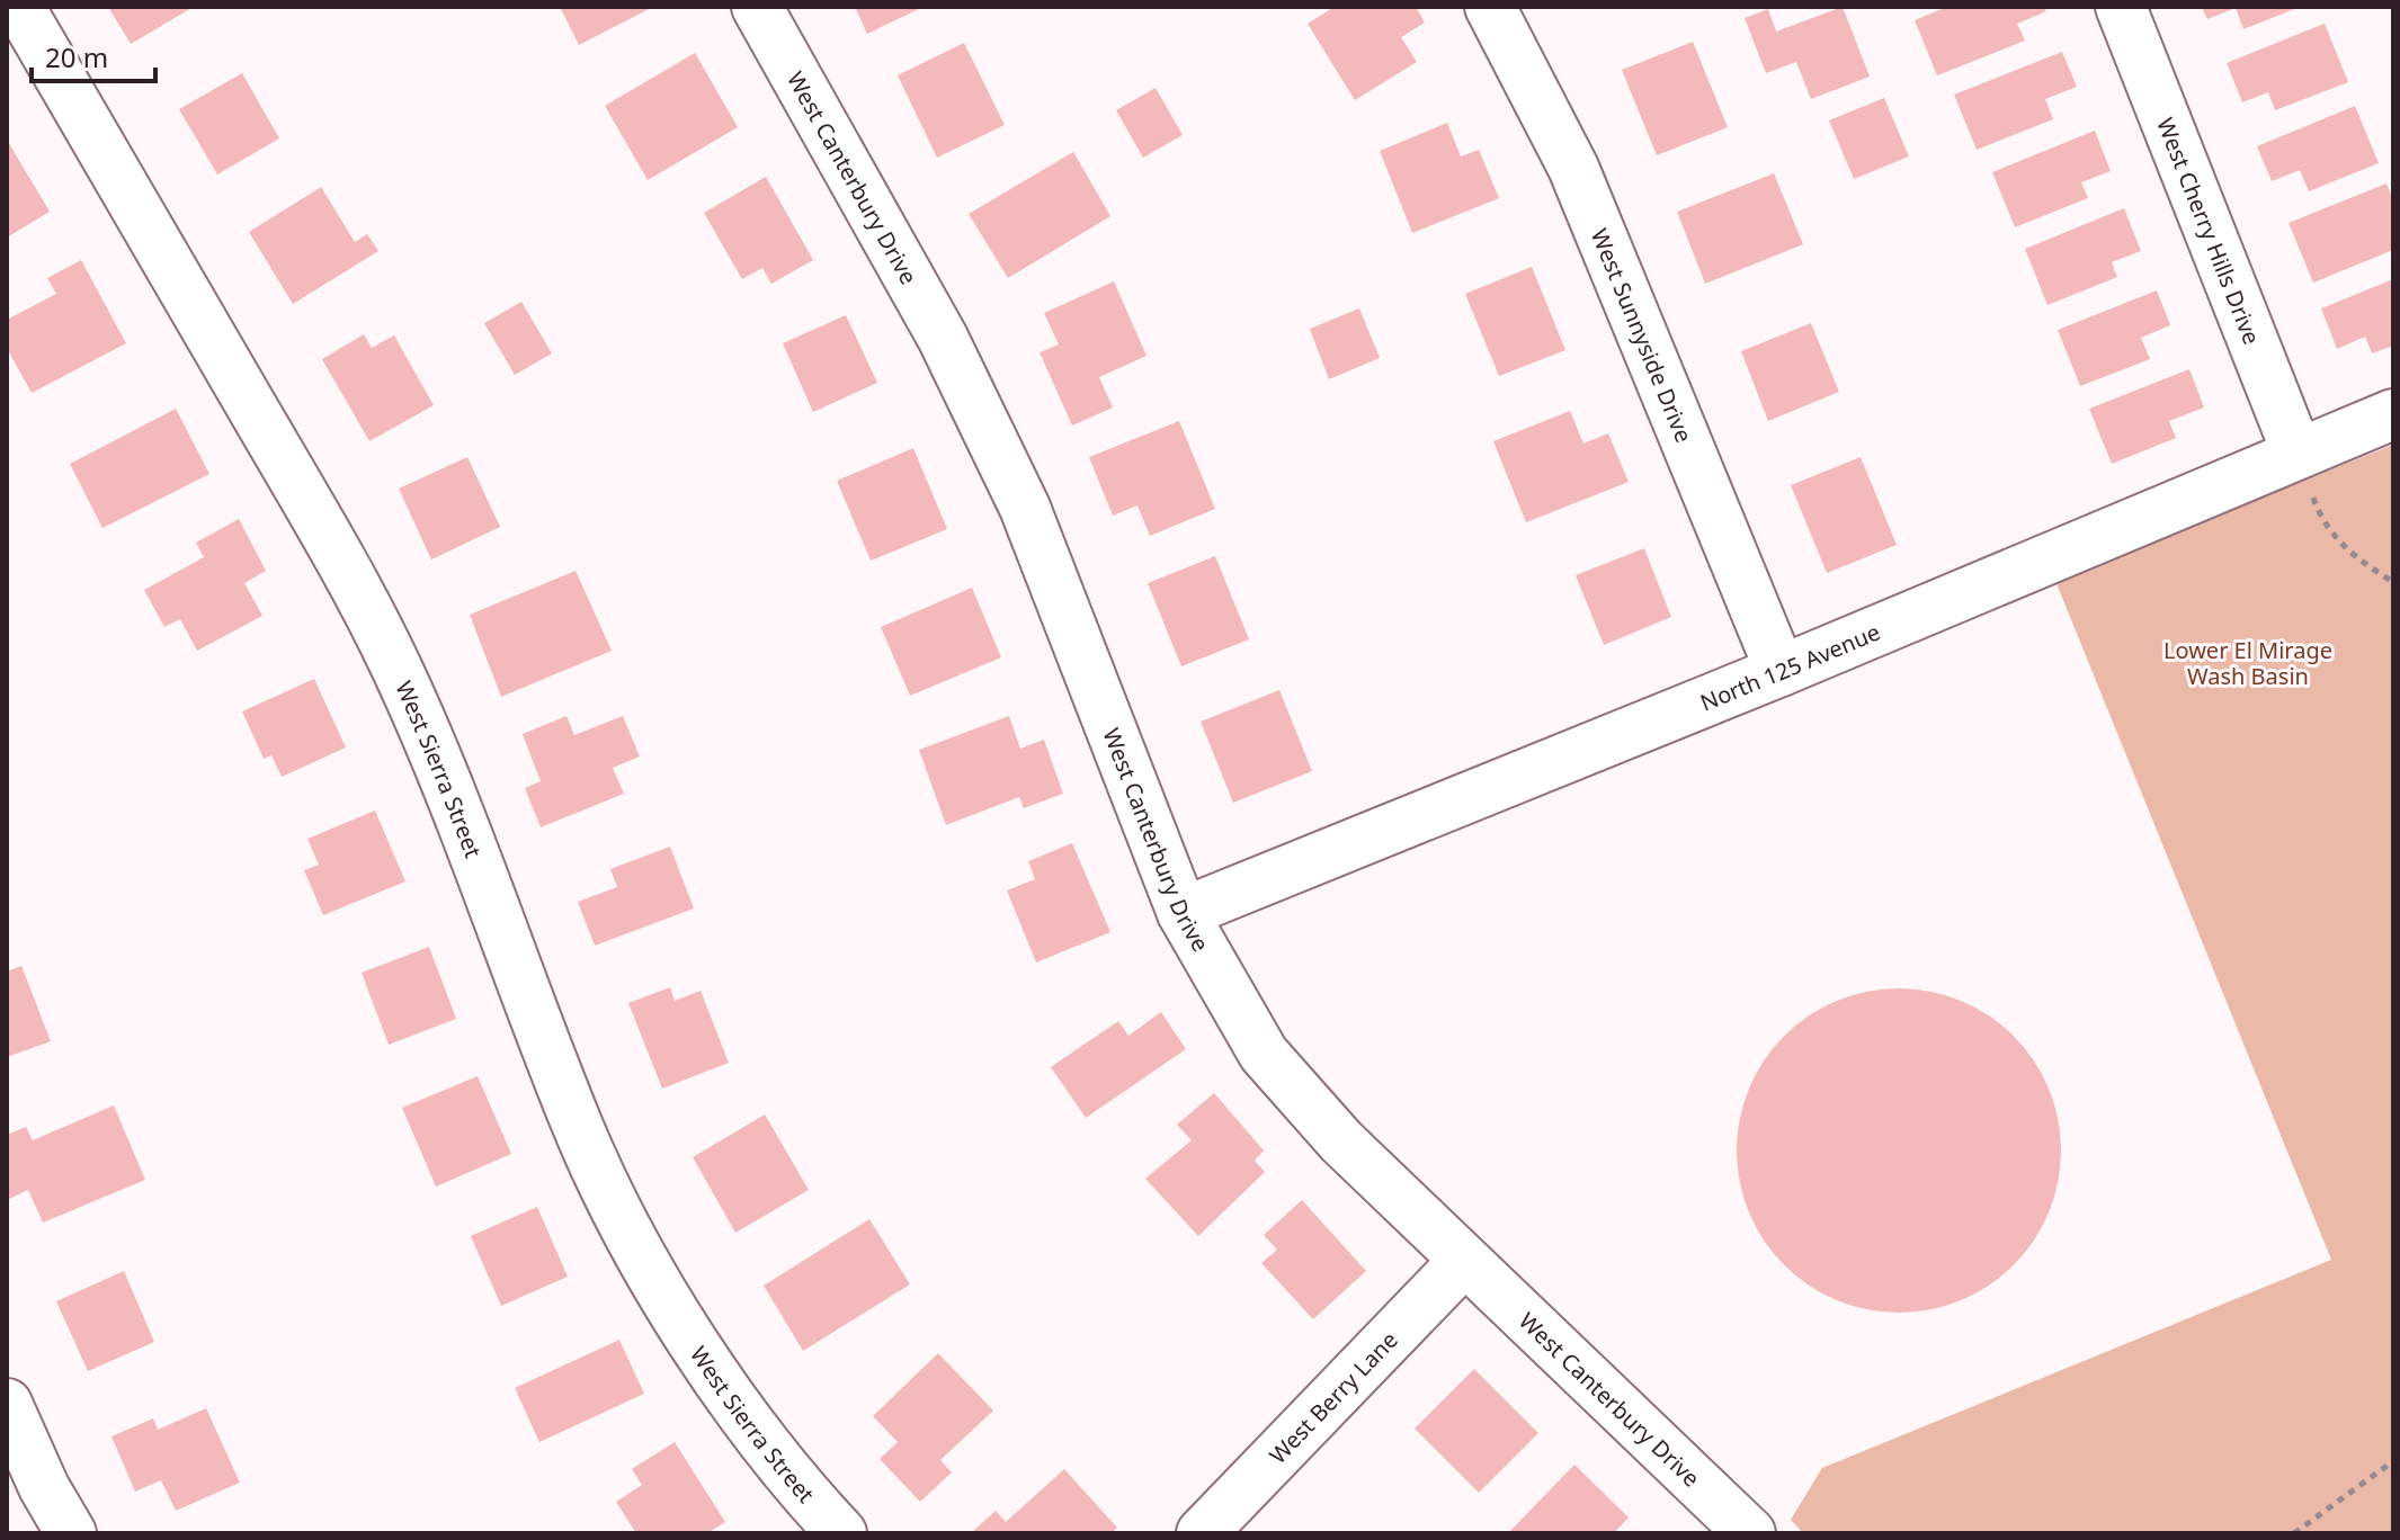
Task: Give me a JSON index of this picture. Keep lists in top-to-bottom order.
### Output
{
  "streets": {
    "street": [
      "West Canterbury Drive",
      "West Cherry Hills Drive",
      "West Sunnyside Drive",
      "North 125 Avenue",
      "West Sierra Street",
      "West Berry Lane"
    ]
  },
  "crossings": [
    ["West Canterbury Drive", "North 125 Avenue"],
    ["West Canterbury Drive", "West Berry Lane"],
    ["West Cherry Hills Drive", "North 125 Avenue"],
    ["West Sunnyside Drive", "North 125 Avenue"]
  ],
  "parks": ["Lower El Mirage Wash Basin"],
  "scale_bar": "20 m"
}
